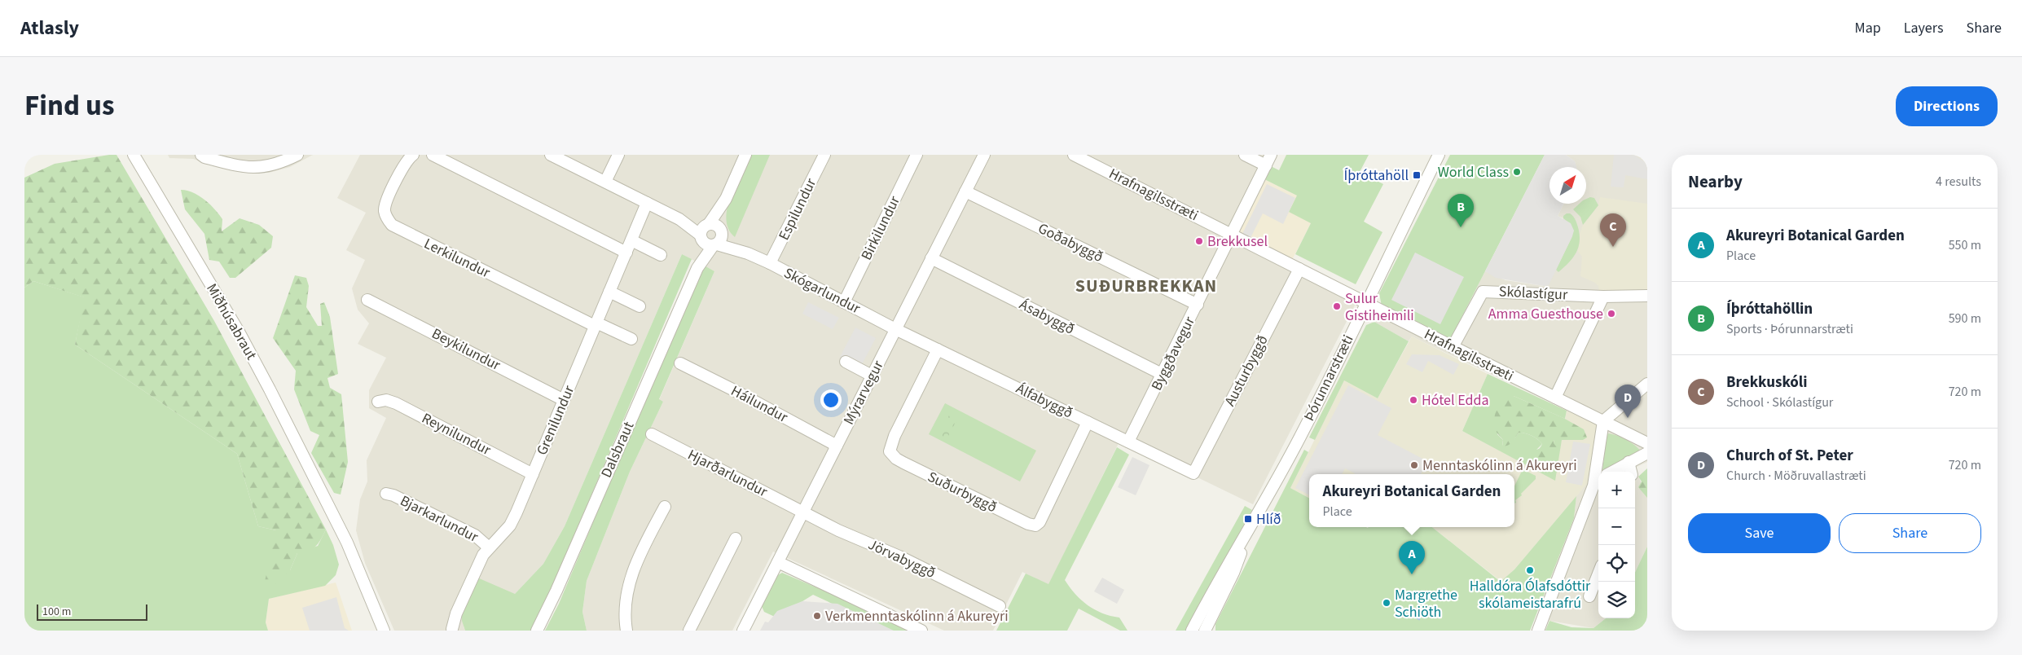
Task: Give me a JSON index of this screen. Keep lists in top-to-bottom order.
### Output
{
  "streets": {
    "street": [
      "Hrafnagilsstræti",
      "Espilundur",
      "Birkilundur",
      "Goðabyggð",
      "Lerkilundur",
      "Skógarlundur",
      "Skólastígur",
      "Ásabyggð",
      "Miðhúsabraut",
      "Beykilundur",
      "Byggðavegur",
      "Austurbyggð",
      "Þórunnarstræti",
      "Mýrarvegur",
      "Álfabyggð",
      "Háilundur",
      "Grenilundur",
      "Reynilundur",
      "Dalsbraut",
      "Hjarðarlundur",
      "Suðurbyggð",
      "Bjarkarlundur",
      "Jörvabyggð"
    ]
  },
  "crossings": [
    ["Hrafnagilsstræti", "Skólastígur"],
    ["Hrafnagilsstræti", "Byggðavegur"],
    ["Hrafnagilsstræti", "Austurbyggð"],
    ["Hrafnagilsstræti", "Þórunnarstræti"],
    ["Espilundur", "Skógarlundur"],
    ["Birkilundur", "Skógarlundur"],
    ["Goðabyggð", "Byggðavegur"],
    ["Goðabyggð", "Mýrarvegur"],
    ["Lerkilundur", "Grenilundur"],
    ["Skógarlundur", "Mýrarvegur"],
    ["Skógarlundur", "Álfabyggð"],
    ["Skógarlundur", "Dalsbraut"],
    ["Ásabyggð", "Byggðavegur"],
    ["Ásabyggð", "Mýrarvegur"],
    ["Beykilundur", "Grenilundur"],
    ["Byggðavegur", "Álfabyggð"],
    ["Austurbyggð", "Álfabyggð"],
    ["Mýrarvegur", "Álfabyggð"],
    ["Mýrarvegur", "Háilundur"],
    ["Mýrarvegur", "Hjarðarlundur"],
    ["Mýrarvegur", "Jörvabyggð"],
    ["Álfabyggð", "Suðurbyggð"],
    ["Grenilundur", "Reynilundur"],
    ["Grenilundur", "Bjarkarlundur"],
    ["Hjarðarlundur", "Jörvabyggð"]
  ],
  "districts": ["SUÐURBREKKAN"],
  "places": {
    "other": [
      "World Class",
      "Brekkusel",
      "Sulur Gistiheimili",
      "Amma Guesthouse",
      "Hótel Edda",
      "Menntaskólinn á Akureyri",
      "Halldóra Ólafsdóttir skólameistarafrú",
      "Margrethe Schiöth",
      "Verkmenntaskólinn á Akureyri"
    ],
    "transit": ["Íþróttahöll", "Hlíð"]
  },
  "scale_bar": "100 m",
  "north": "top right",
  "page": {
    "header": "Atlasly",
    "nav": ["Map", "Layers", "Share"],
    "title": "Find us",
    "buttons": [
      "Directions",
      ["Save", "Share"]
    ],
    "heading": ["Nearby", "4 results"],
    "pins": [
      "B",
      "C",
      "D",
      "A"
    ],
    "list": [
      {
        "mark": "A",
        "name": "Akureyri Botanical Garden",
        "note": "Place",
        "value": "550 m"
      },
      {
        "mark": "B",
        "name": "Íþróttahöllin",
        "note": "Sports · Þórunnarstræti",
        "value": "590 m"
      },
      {
        "mark": "C",
        "name": "Brekkuskóli",
        "note": "School · Skólastígur",
        "value": "720 m"
      },
      {
        "mark": "D",
        "name": "Church of St. Peter",
        "note": "Church · Möðruvallastræti",
        "value": "720 m"
      }
    ],
    "map_buttons": ["+", "−"],
    "popup": ["Akureyri Botanical Garden", "Place"],
    "scale": "100 m"
  }
}
